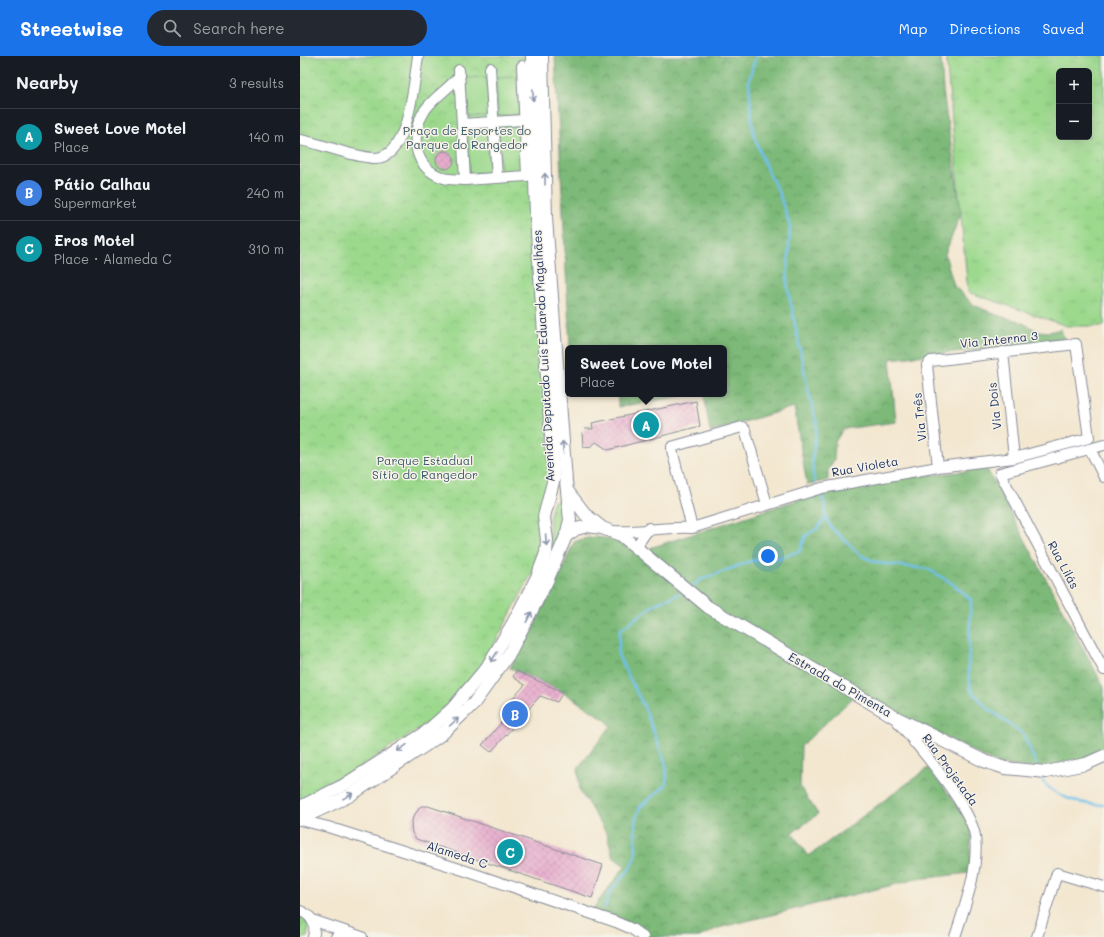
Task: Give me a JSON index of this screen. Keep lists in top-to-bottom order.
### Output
{
  "streets": {
    "main road": ["Avenida Deputado Luís Eduardo Magalhães", "Estrada do Pimenta"],
    "street": [
      "Via Interna 3",
      "Via Dois",
      "Via Três",
      "Rua Violeta",
      "Rua Lilás",
      "Rua Projetada",
      "Alameda C"
    ]
  },
  "crossings": [
    ["Via Interna 3", "Via Dois"],
    ["Via Interna 3", "Via Três"],
    ["Via Interna 3", "Rua Violeta"],
    ["Avenida Deputado Luís Eduardo Magalhães", "Estrada do Pimenta"],
    ["Avenida Deputado Luís Eduardo Magalhães", "Alameda C"],
    ["Via Dois", "Rua Violeta"],
    ["Via Três", "Rua Violeta"],
    ["Rua Violeta", "Estrada do Pimenta"],
    ["Estrada do Pimenta", "Rua Projetada"]
  ],
  "parks": ["Praça de Esportes do Parque do Rangedor", "Parque Estadual Sítio do Rangedor"],
  "page": {
    "header": "Streetwise",
    "search": "Search here",
    "nav": ["Map", "Directions", "Saved"],
    "heading": ["Nearby", "3 results"],
    "map_buttons": ["+", "−"],
    "list": [
      {
        "mark": "A",
        "name": "Sweet Love Motel",
        "note": "Place",
        "value": "140 m"
      },
      {
        "mark": "B",
        "name": "Pátio Calhau",
        "note": "Supermarket",
        "value": "240 m"
      },
      {
        "mark": "C",
        "name": "Eros Motel",
        "note": "Place · Alameda C",
        "value": "310 m"
      }
    ],
    "popup": ["Sweet Love Motel", "Place"],
    "pins": ["A", "B", "C"]
  }
}
